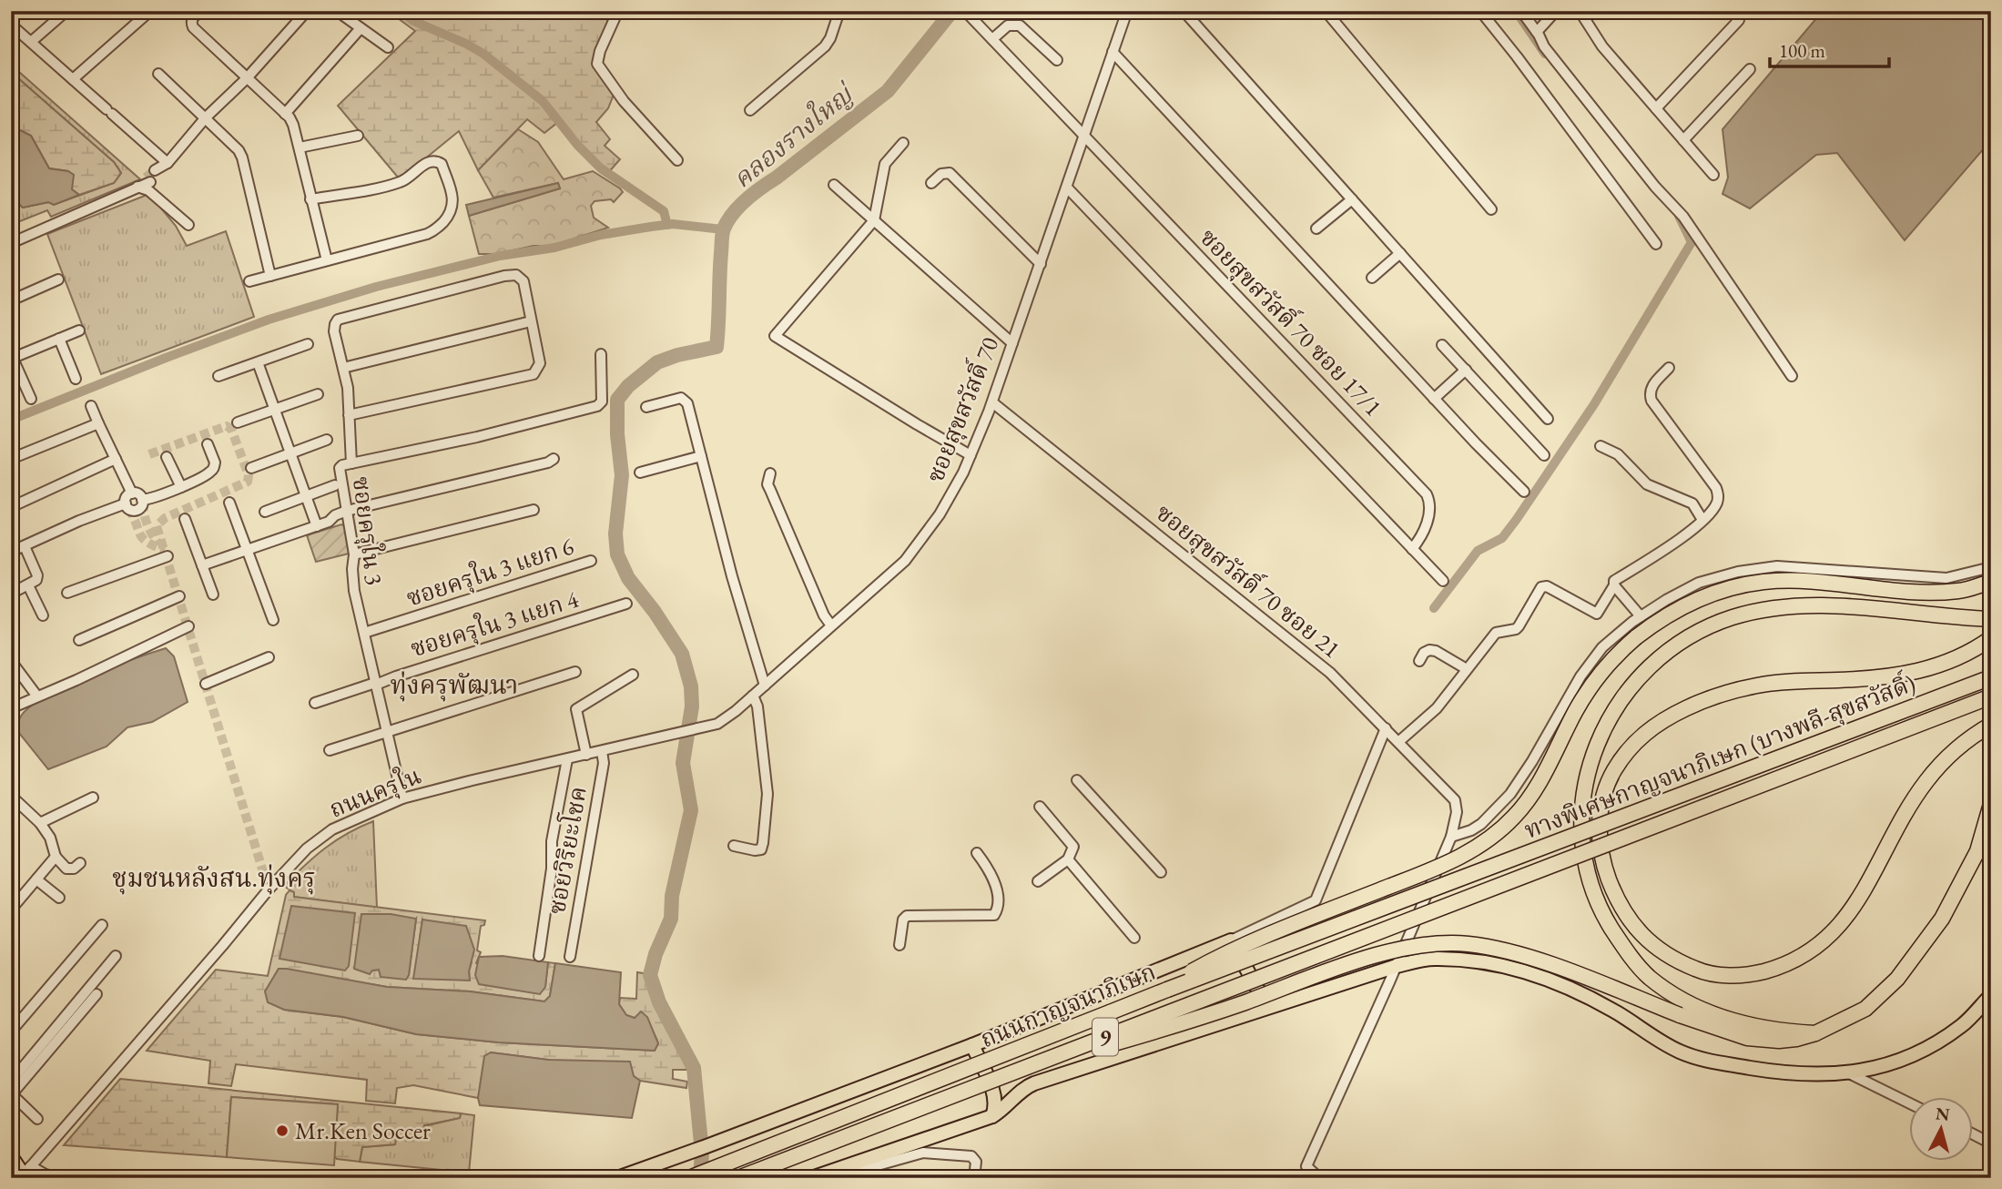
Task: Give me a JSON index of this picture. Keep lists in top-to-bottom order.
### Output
{
  "streets": {
    "highway": ["ทางพิเศษกาญจนาภิเษก (บางพลี-สุขสวัสดิ์)", "ถนนกาญจนาภิเษก", "9"],
    "street": [
      "ซอยสุขสวัสดิ์ 70 ซอย 17/1",
      "ซอยสุขสวัสดิ์ 70",
      "ซอยครุใน 3",
      "ซอยครุใน 3 แยก 6",
      "ซอยสุขสวัสดิ์ 70 ซอย 21",
      "ซอยครุใน 3 แยก 4",
      "ถนนครุใน",
      "ซอยวิริยะโชค"
    ]
  },
  "crossings": [
    ["ซอยสุขสวัสดิ์ 70 ซอย 17/1", "ซอยสุขสวัสดิ์ 70"],
    ["ซอยสุขสวัสดิ์ 70", "ซอยสุขสวัสดิ์ 70 ซอย 21"],
    ["ซอยสุขสวัสดิ์ 70", "ถนนครุใน"],
    ["ซอยครุใน 3", "ซอยครุใน 3 แยก 6"],
    ["ซอยครุใน 3", "ซอยครุใน 3 แยก 4"],
    ["ซอยครุใน 3", "ถนนครุใน"],
    ["ทางพิเศษกาญจนาภิเษก (บางพลี-สุขสวัสดิ์)", "ถนนกาญจนาภิเษก"],
    ["ถนนครุใน", "ซอยวิริยะโชค"]
  ],
  "districts": ["ทุ่งครุพัฒนา", "ชุมชนหลังสน.ทุ่งครุ"],
  "water": ["คลองรางใหญ่"],
  "places": ["Mr.Ken Soccer"],
  "scale_bar": "100 m",
  "north": "top"
}
